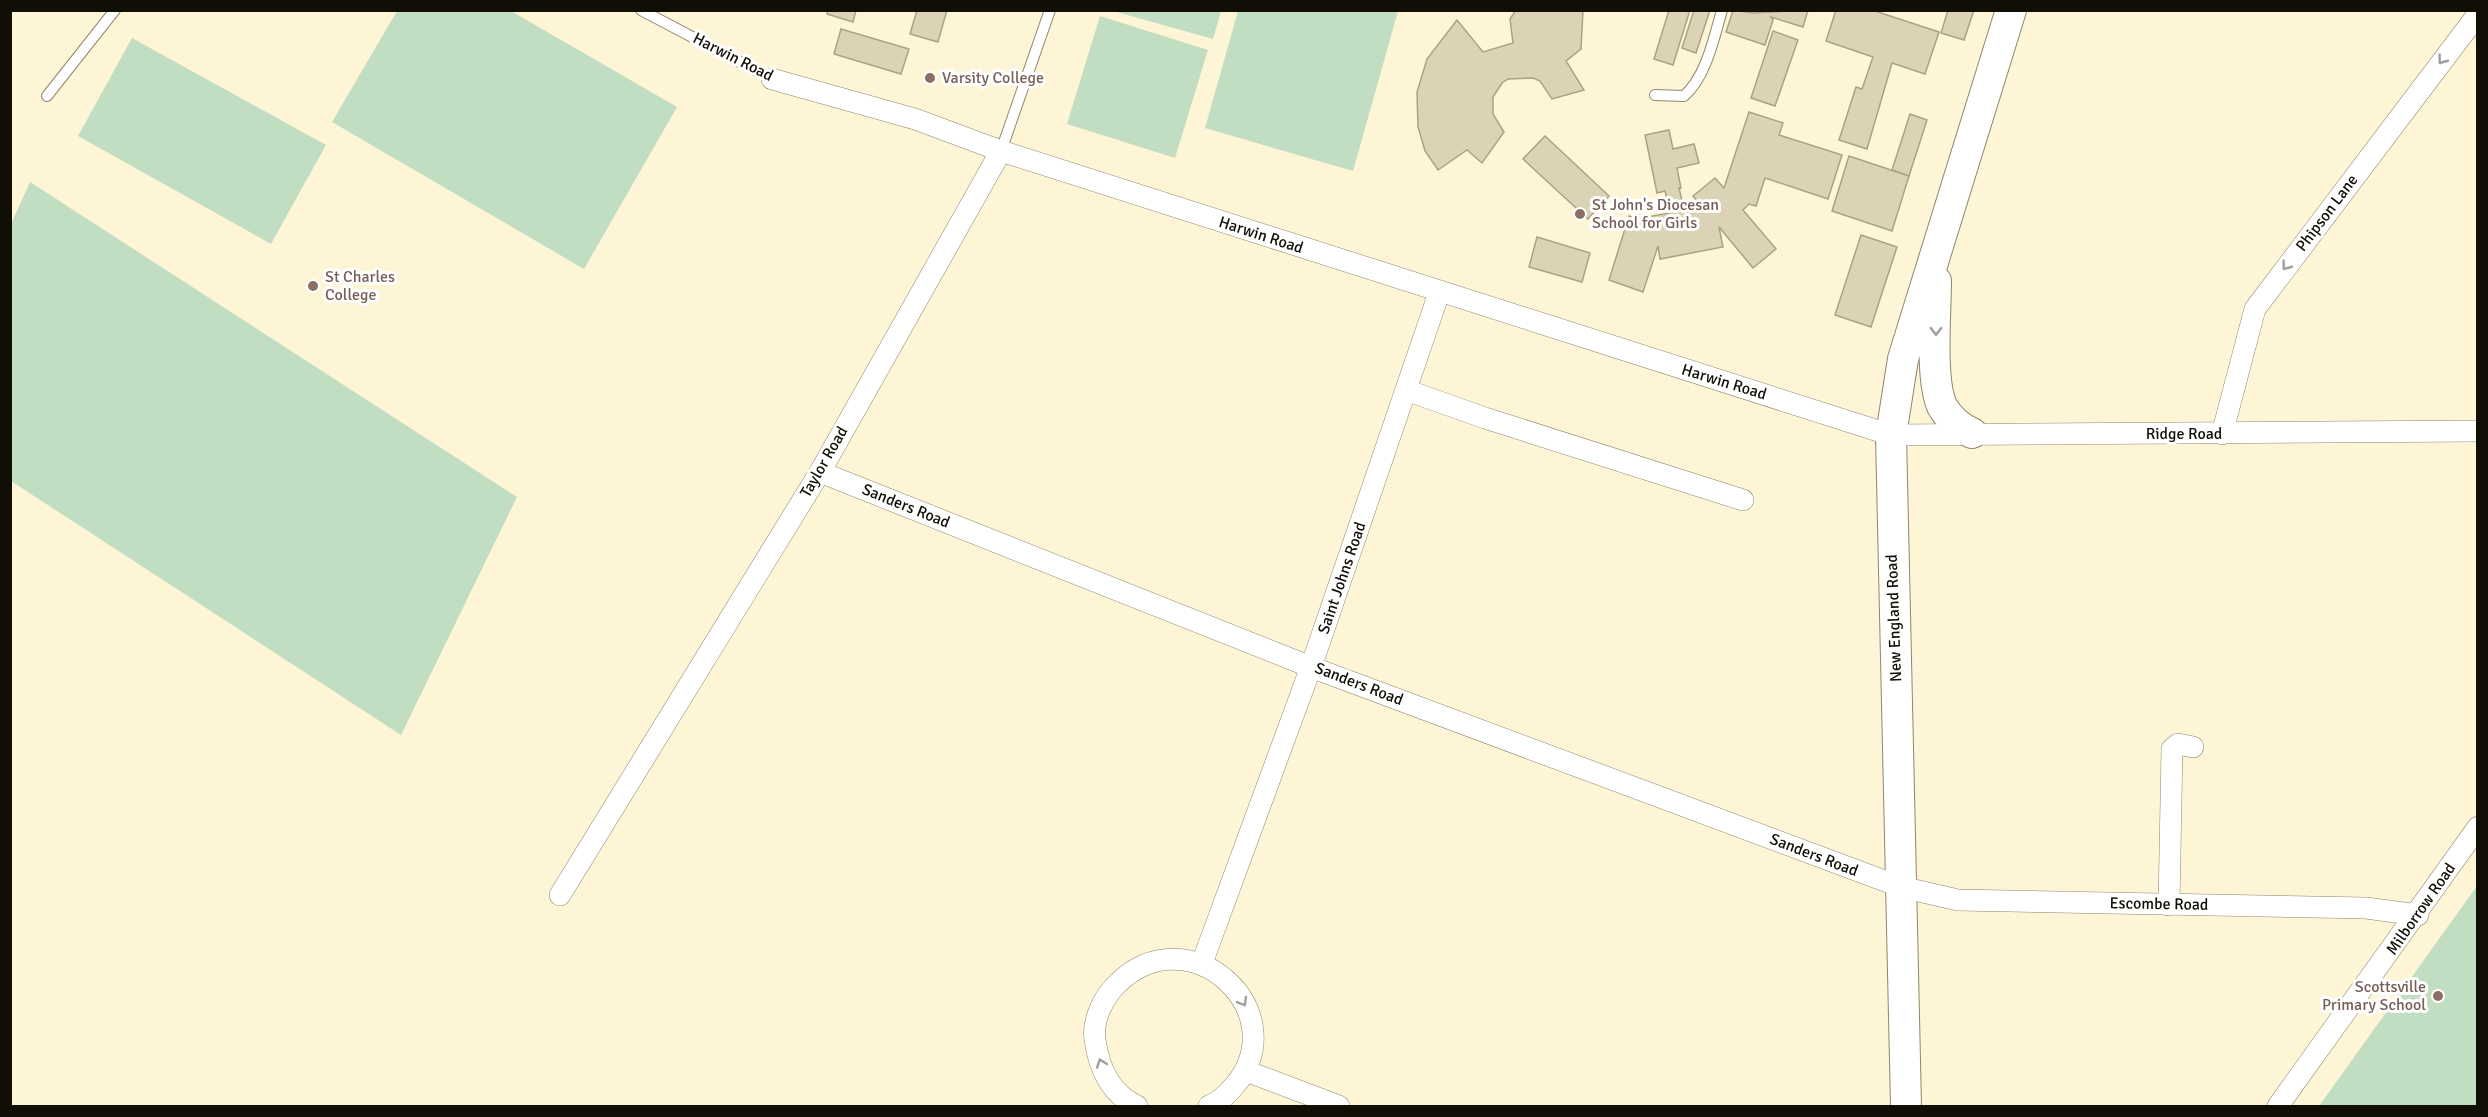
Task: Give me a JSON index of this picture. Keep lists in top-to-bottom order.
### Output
{
  "streets": {
    "street": [
      "Harwin Road",
      "Phipson Lane",
      "Ridge Road",
      "Taylor Road",
      "Sanders Road",
      "Saint Johns Road",
      "New England Road",
      "Escombe Road",
      "Milborrow Road"
    ]
  },
  "crossings": [
    ["Harwin Road", "Ridge Road"],
    ["Harwin Road", "Taylor Road"],
    ["Harwin Road", "Saint Johns Road"],
    ["Harwin Road", "New England Road"],
    ["Phipson Lane", "Ridge Road"],
    ["Ridge Road", "New England Road"],
    ["Taylor Road", "Sanders Road"],
    ["Sanders Road", "Saint Johns Road"],
    ["Sanders Road", "New England Road"],
    ["Sanders Road", "Escombe Road"],
    ["New England Road", "Escombe Road"],
    ["Escombe Road", "Milborrow Road"]
  ],
  "one_way": ["Phipson Lane"],
  "places": [
    "Varsity College",
    "St John's Diocesan School for Girls",
    "St Charles College",
    "Scottsville Primary School"
  ]
}
